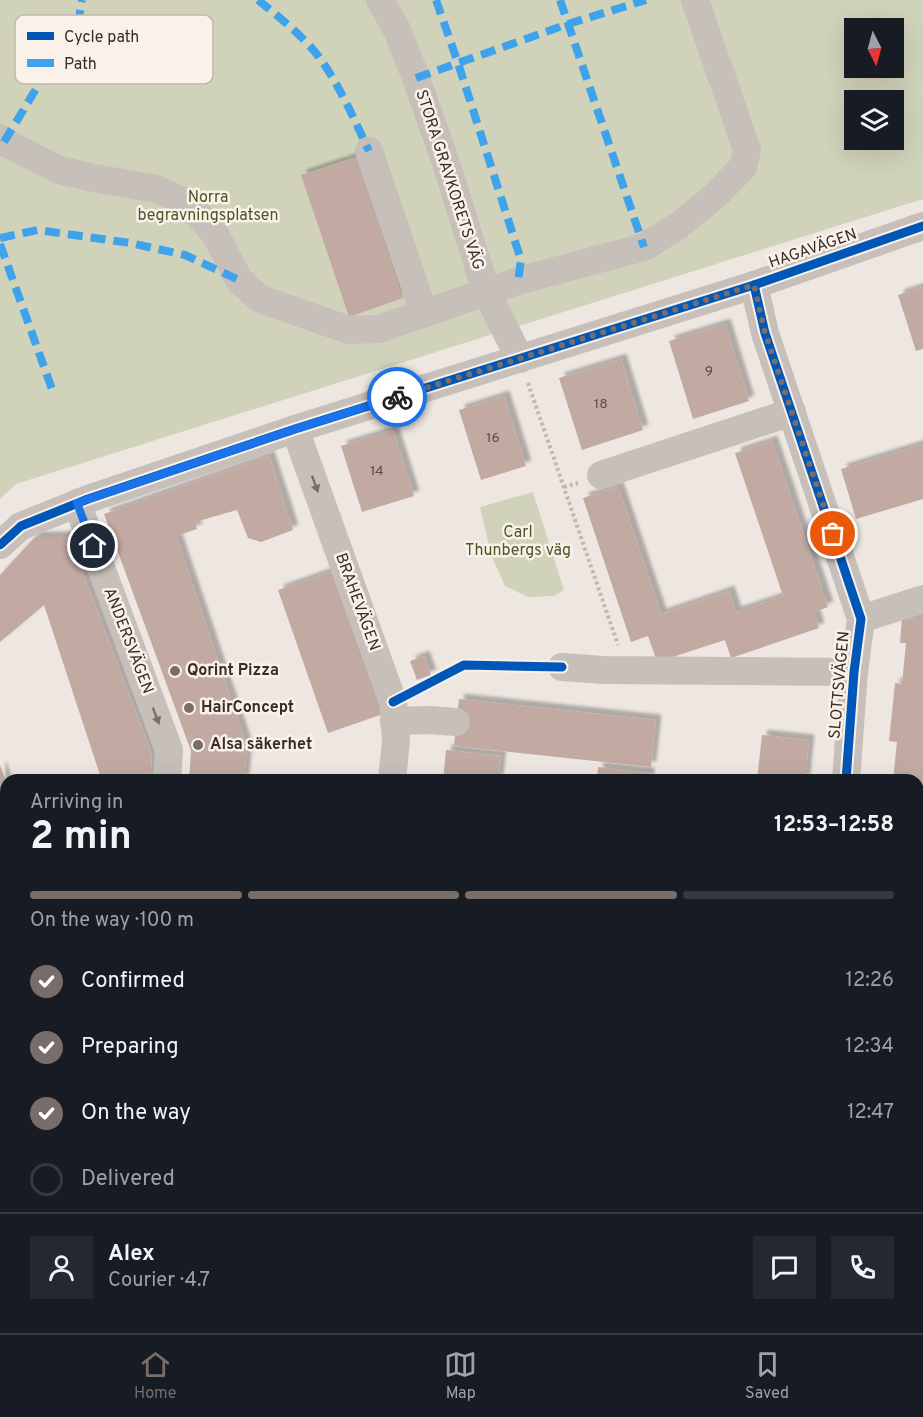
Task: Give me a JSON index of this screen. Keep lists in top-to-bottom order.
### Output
{
  "streets": {
    "street": [
      "STORA GRAVKORETS VÄG",
      "HAGAVÄGEN",
      "BRAHEVÄGEN",
      "ANDERSVÄGEN",
      "SLOTTSVÄGEN"
    ]
  },
  "crossings": [
    ["STORA GRAVKORETS VÄG", "HAGAVÄGEN"],
    ["HAGAVÄGEN", "BRAHEVÄGEN"],
    ["HAGAVÄGEN", "ANDERSVÄGEN"],
    ["HAGAVÄGEN", "SLOTTSVÄGEN"]
  ],
  "one_way": ["BRAHEVÄGEN", "ANDERSVÄGEN"],
  "parks": ["Norra begravningsplatsen", "Carl Thunbergs väg"],
  "places": ["Qorint Pizza", "HairConcept", "Alsa säkerhet"],
  "house_numbers": [
    "9",
    "18",
    "16",
    "14"
  ],
  "legend": ["Cycle path", "Path"],
  "north": "bottom",
  "page": {
    "heading": ["2 min", "Arriving in", "12:53–12:58"],
    "panel": ["Alex", "Courier · 4.7"],
    "bar": "On the way · 100 m",
    "list": [
      ["Confirmed", "12:26"],
      ["Preparing", "12:34"],
      ["On the way", "12:47"],
      "Delivered"
    ],
    "tabs": ["Home", "Map", "Saved"]
  }
}
